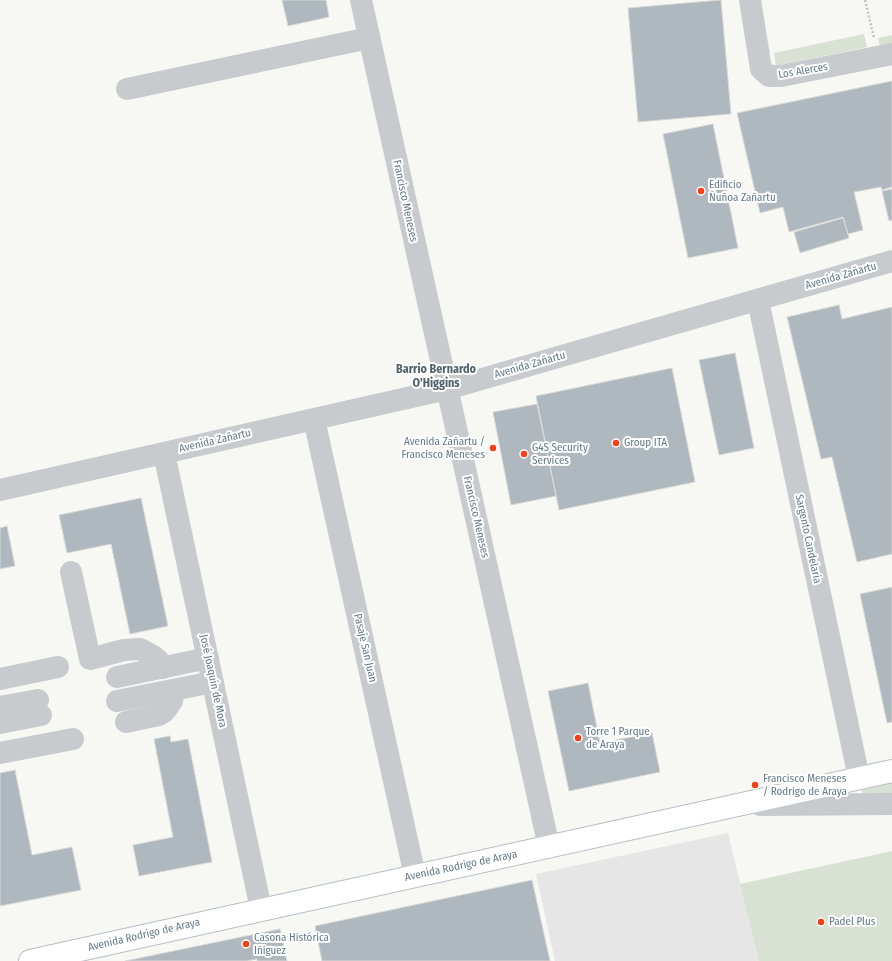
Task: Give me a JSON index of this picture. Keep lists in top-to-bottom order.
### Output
{
  "streets": {
    "main road": ["Avenida Rodrigo de Araya"],
    "street": [
      "Los Alerces",
      "Francisco Meneses",
      "Avenida Zañartu",
      "Sargento Candelaria",
      "Pasaje San Juan",
      "José Joaquín de Mora"
    ]
  },
  "crossings": [
    ["Francisco Meneses", "Avenida Zañartu"],
    ["Francisco Meneses", "Avenida Rodrigo de Araya"],
    ["Avenida Zañartu", "Sargento Candelaria"],
    ["Avenida Zañartu", "Pasaje San Juan"],
    ["Avenida Zañartu", "José Joaquín de Mora"],
    ["Sargento Candelaria", "Avenida Rodrigo de Araya"],
    ["Pasaje San Juan", "Avenida Rodrigo de Araya"],
    ["José Joaquín de Mora", "Avenida Rodrigo de Araya"]
  ],
  "districts": ["Barrio Bernardo O'Higgins"],
  "places": [
    "Edificio Ñuñoa Zañartu",
    "Group ITA",
    "Avenida Zañartu / Francisco Meneses",
    "G4S Security Services",
    "Torre 1 Parque de Araya",
    "Francisco Meneses / Rodrigo de Araya",
    "Padel Plus",
    "Casona Histórica Iñiguez"
  ]
}
